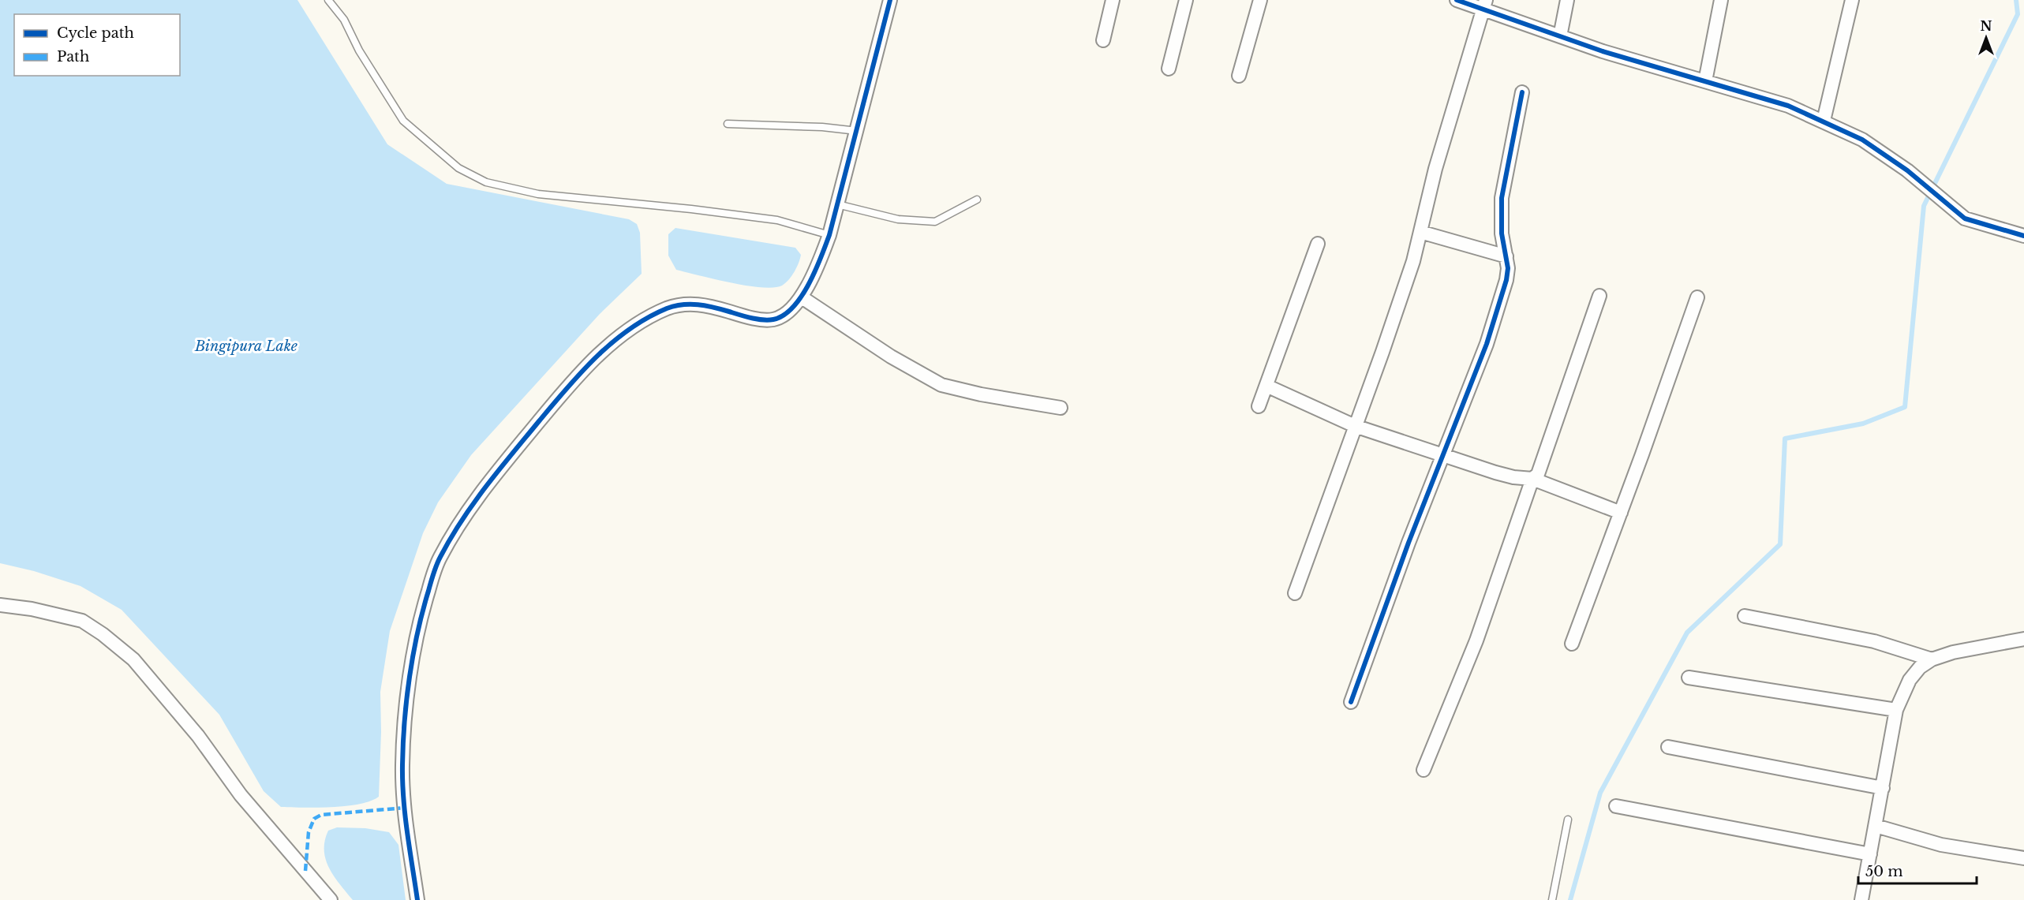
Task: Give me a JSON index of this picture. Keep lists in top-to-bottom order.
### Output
{
  "water": ["Bingipura Lake"],
  "legend": ["Cycle path", "Path"],
  "scale_bar": "50 m",
  "north": "top"
}
